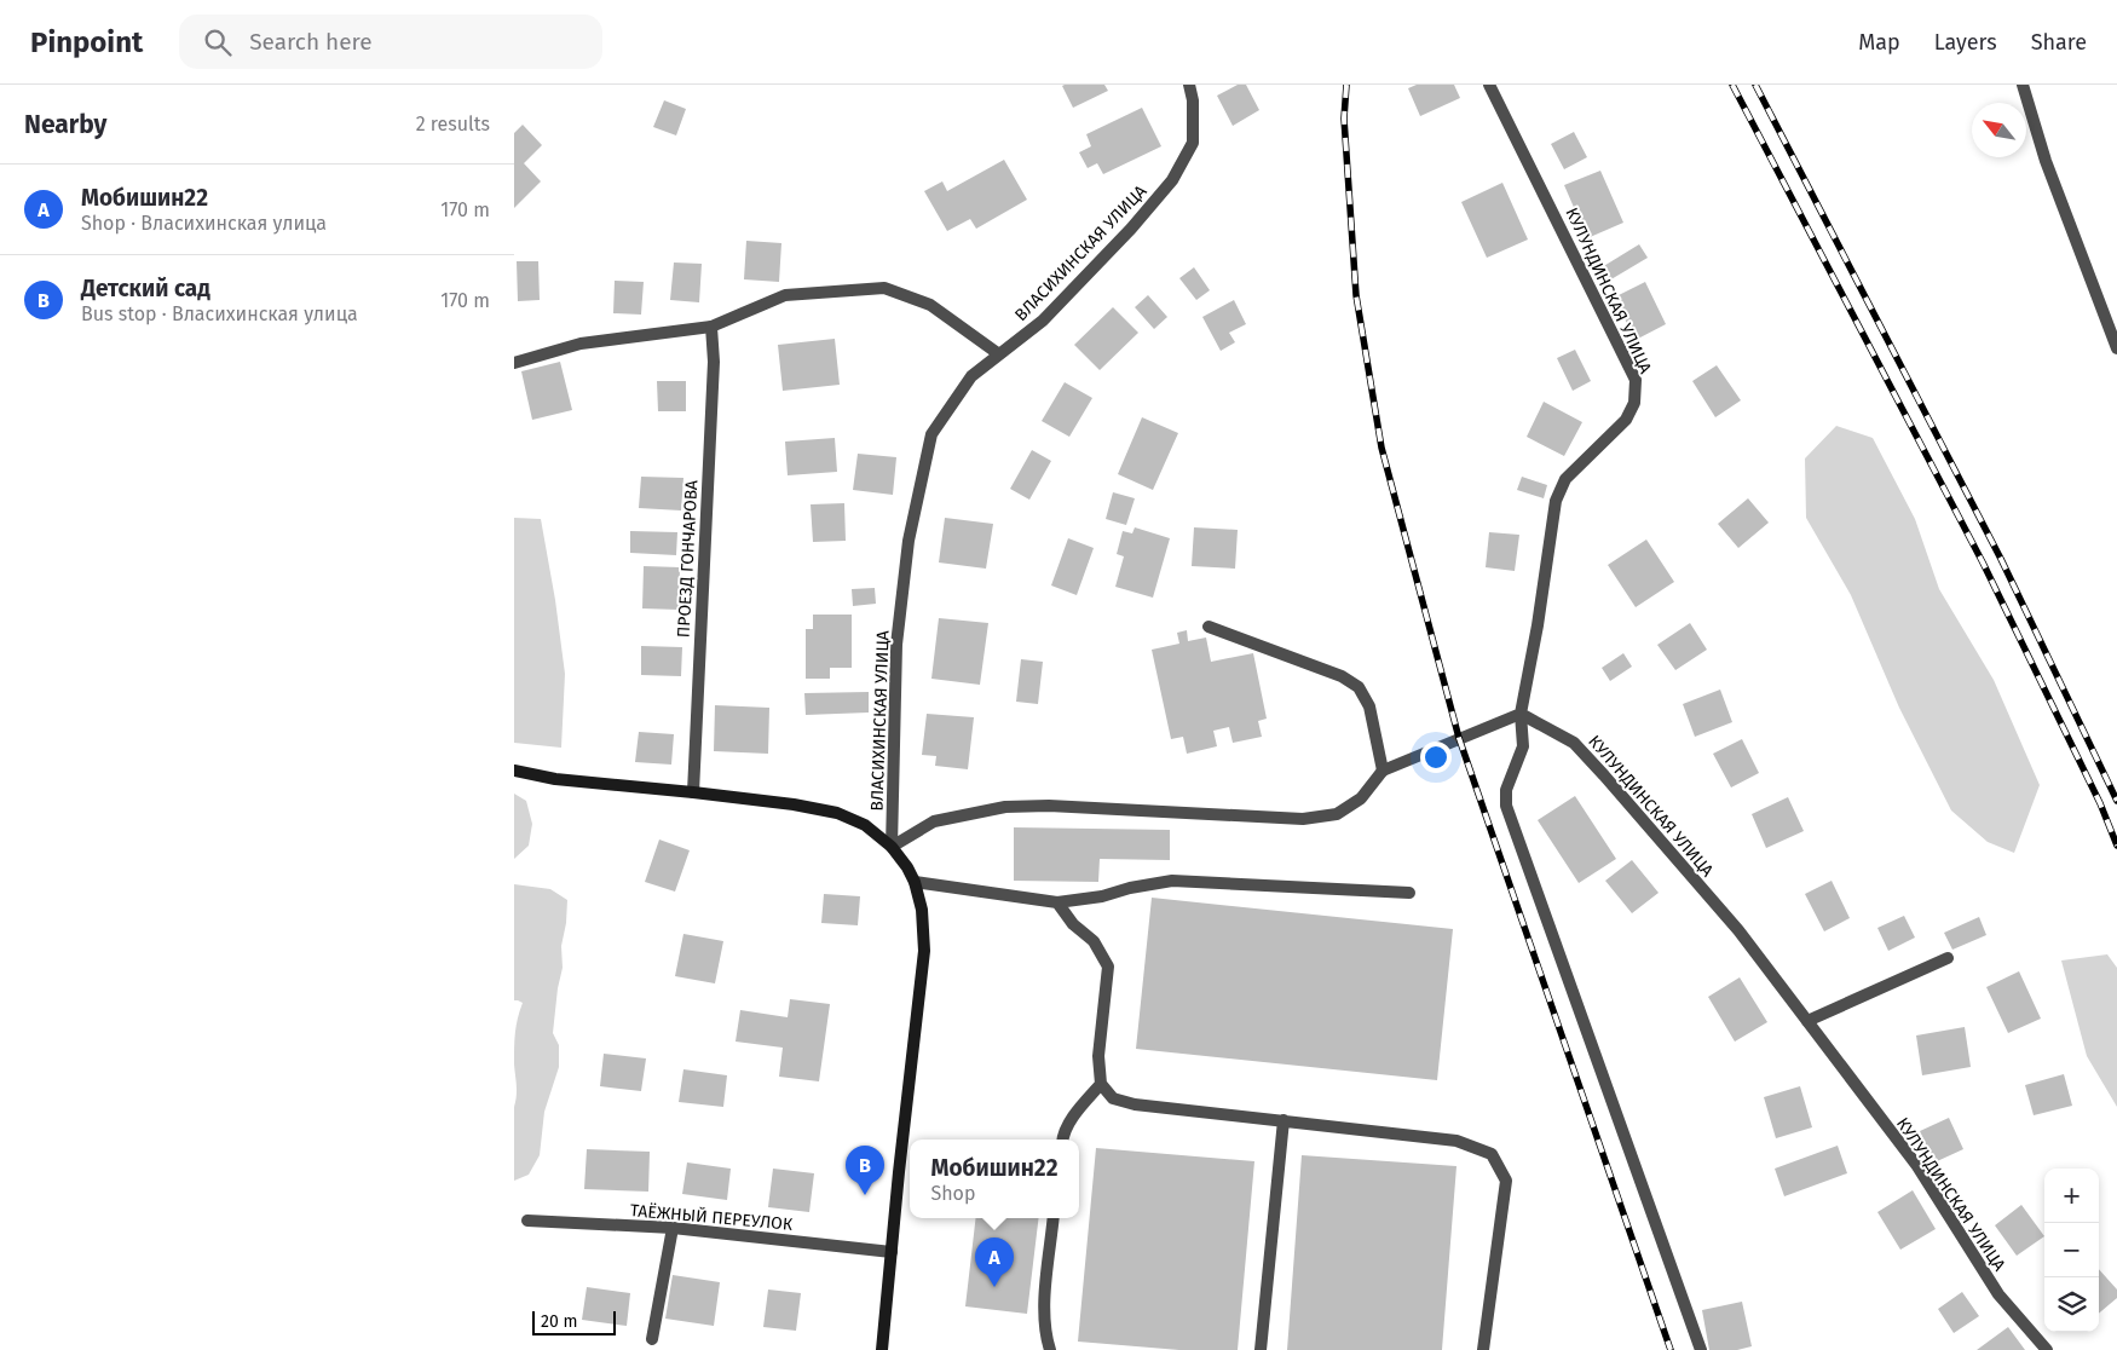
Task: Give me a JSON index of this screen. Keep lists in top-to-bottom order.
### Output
{
  "streets": {
    "street": [
      "ВЛАСИХИНСКАЯ УЛИЦА",
      "КУЛУНДИНСКАЯ УЛИЦА",
      "ПРОЕЗД ГОНЧАРОВА",
      "ТАЁЖНЫЙ ПЕРЕУЛОК"
    ]
  },
  "crossings": [
    ["ВЛАСИХИНСКАЯ УЛИЦА", "ПРОЕЗД ГОНЧАРОВА"],
    ["ВЛАСИХИНСКАЯ УЛИЦА", "ТАЁЖНЫЙ ПЕРЕУЛОК"]
  ],
  "scale_bar": "20 m",
  "north": "top left",
  "page": {
    "header": "Pinpoint",
    "search": "Search here",
    "nav": ["Map", "Layers", "Share"],
    "heading": ["Nearby", "2 results"],
    "list": [
      {
        "mark": "A",
        "name": "Мобишин22",
        "note": "Shop · Власихинская улица",
        "value": "170 m"
      },
      {
        "mark": "B",
        "name": "Детский сад",
        "note": "Bus stop · Власихинская улица",
        "value": "170 m"
      }
    ],
    "popup": ["Мобишин22", "Shop"],
    "pins": ["B", "A"],
    "map_buttons": ["+", "−"],
    "scale": "20 m"
  }
}
